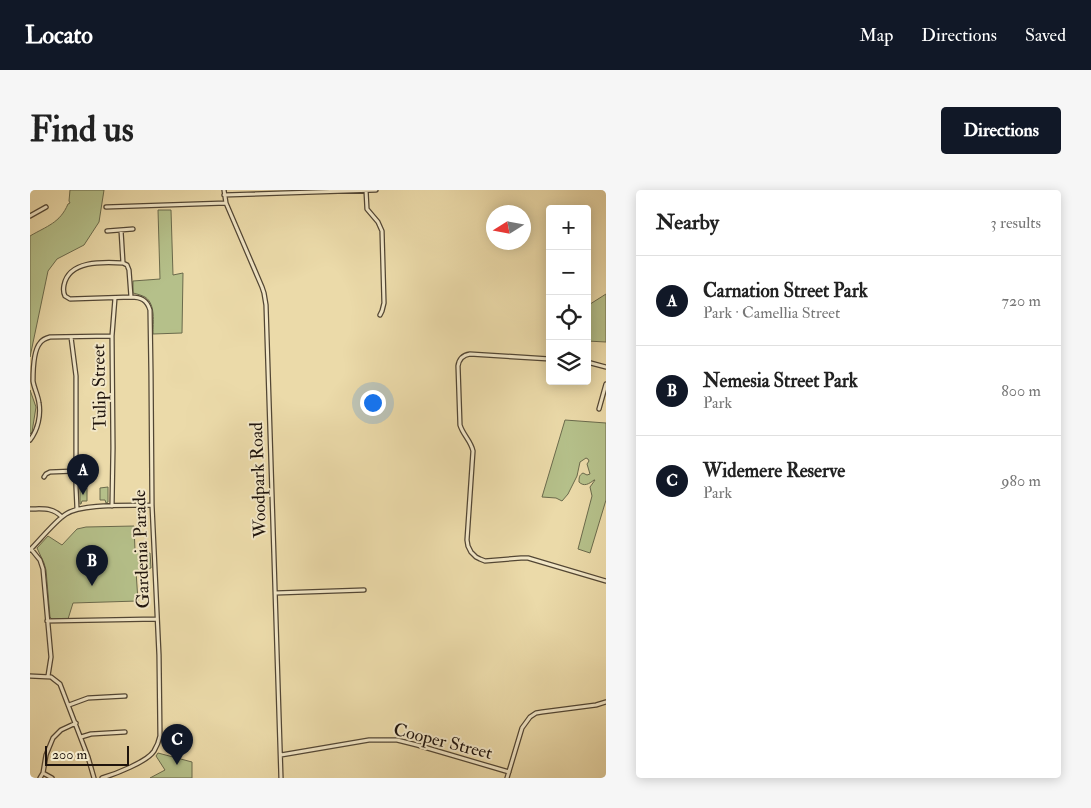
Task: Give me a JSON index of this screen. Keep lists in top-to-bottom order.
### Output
{
  "streets": {
    "street": [
      "Tulip Street",
      "Woodpark Road",
      "Gardenia Parade",
      "Cooper Street"
    ]
  },
  "crossings": [
    ["Woodpark Road", "Cooper Street"]
  ],
  "scale_bar": "200 m",
  "north": "left",
  "page": {
    "header": "Locato",
    "nav": ["Map", "Directions", "Saved"],
    "buttons": "Directions",
    "title": "Find us",
    "heading": ["Nearby", "3 results"],
    "map_buttons": ["+", "−"],
    "list": [
      {
        "mark": "A",
        "name": "Carnation Street Park",
        "note": "Park · Camellia Street",
        "value": "720 m"
      },
      {
        "mark": "B",
        "name": "Nemesia Street Park",
        "note": "Park",
        "value": "800 m"
      },
      {
        "mark": "C",
        "name": "Widemere Reserve",
        "note": "Park",
        "value": "980 m"
      }
    ],
    "pins": ["A", "B", "C"],
    "scale": "200 m"
  }
}
